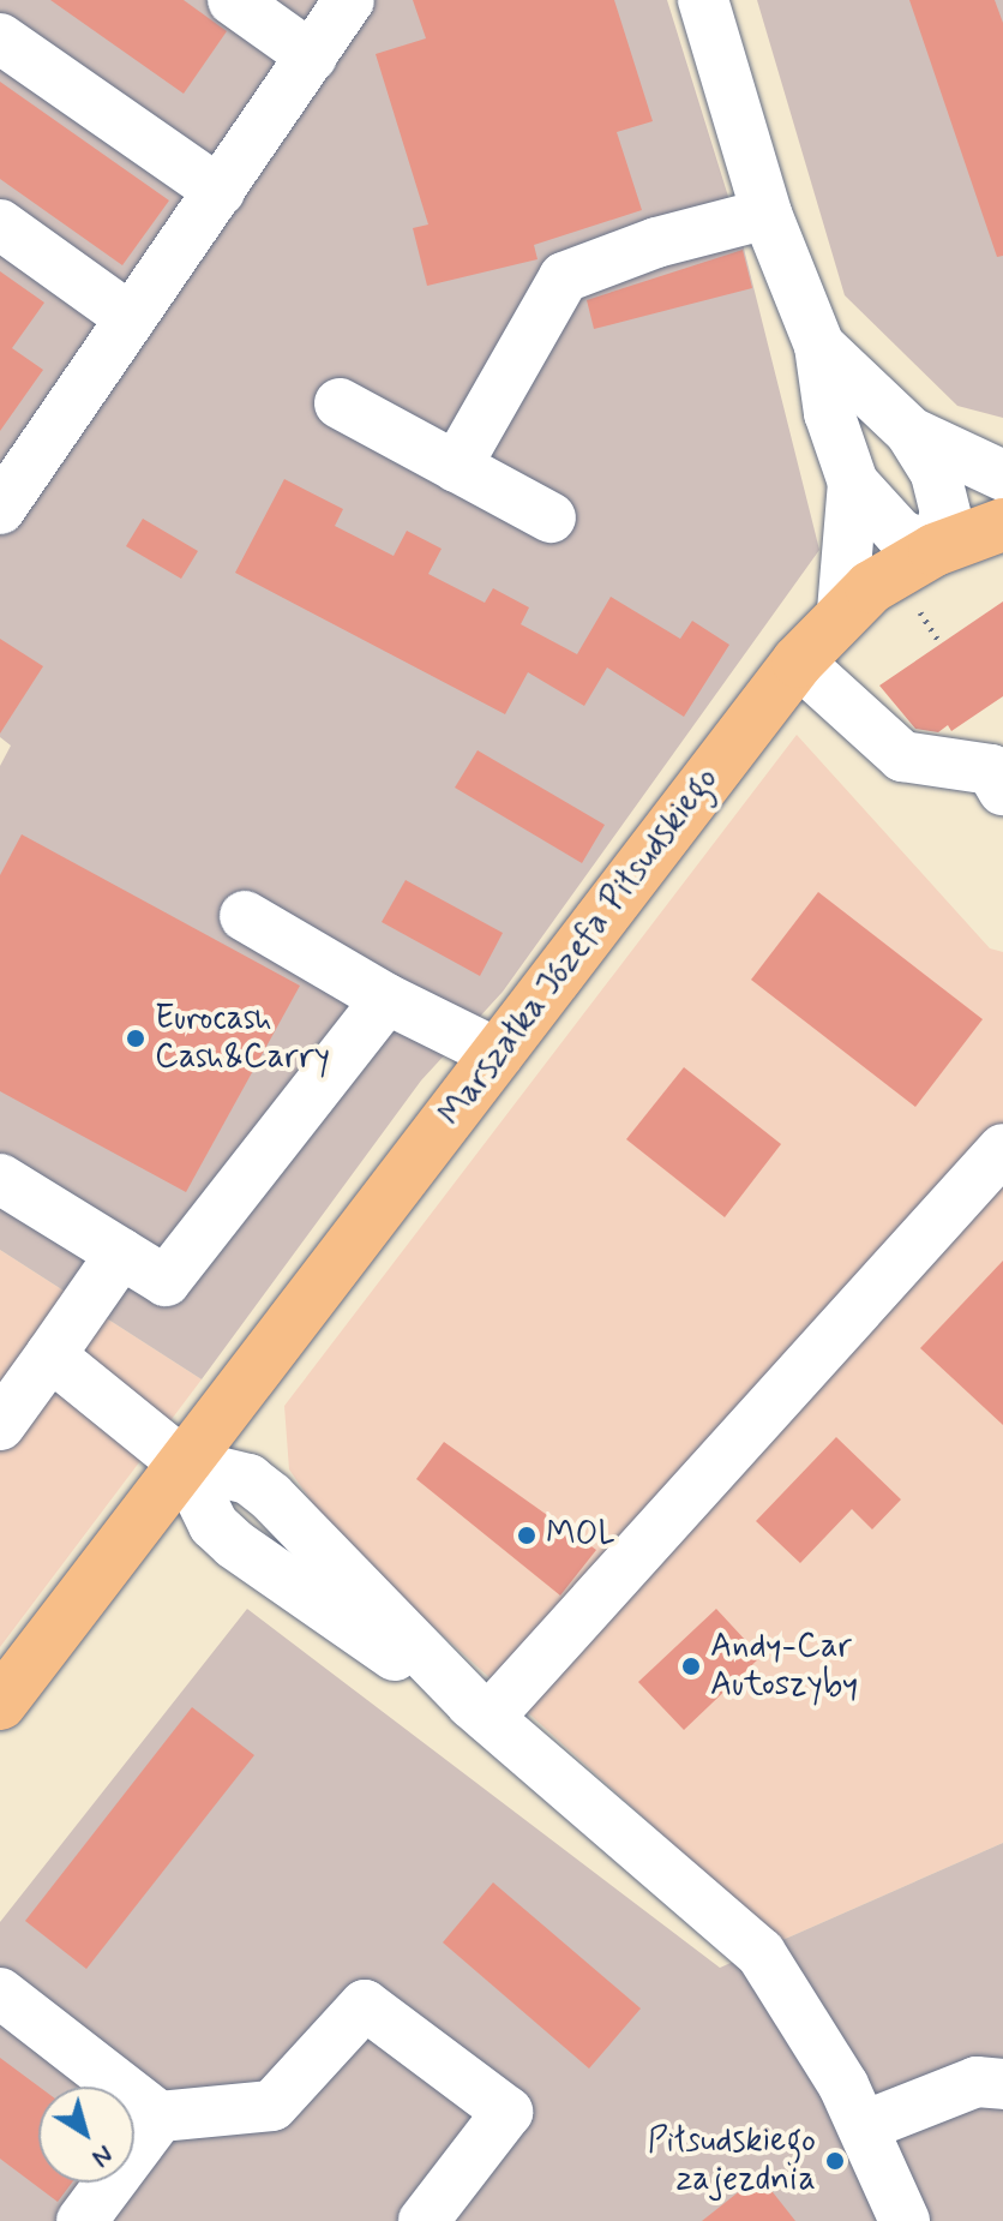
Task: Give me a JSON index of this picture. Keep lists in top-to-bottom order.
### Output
{
  "streets": {
    "main road": ["Marszałka Józefa Piłsudskiego"]
  },
  "places": [
    "Eurocash Cash&Carry",
    "MOL",
    "Andy-Car Autoszyby",
    "Piłsudskiego zajezdnia"
  ],
  "north": "bottom right"
}
